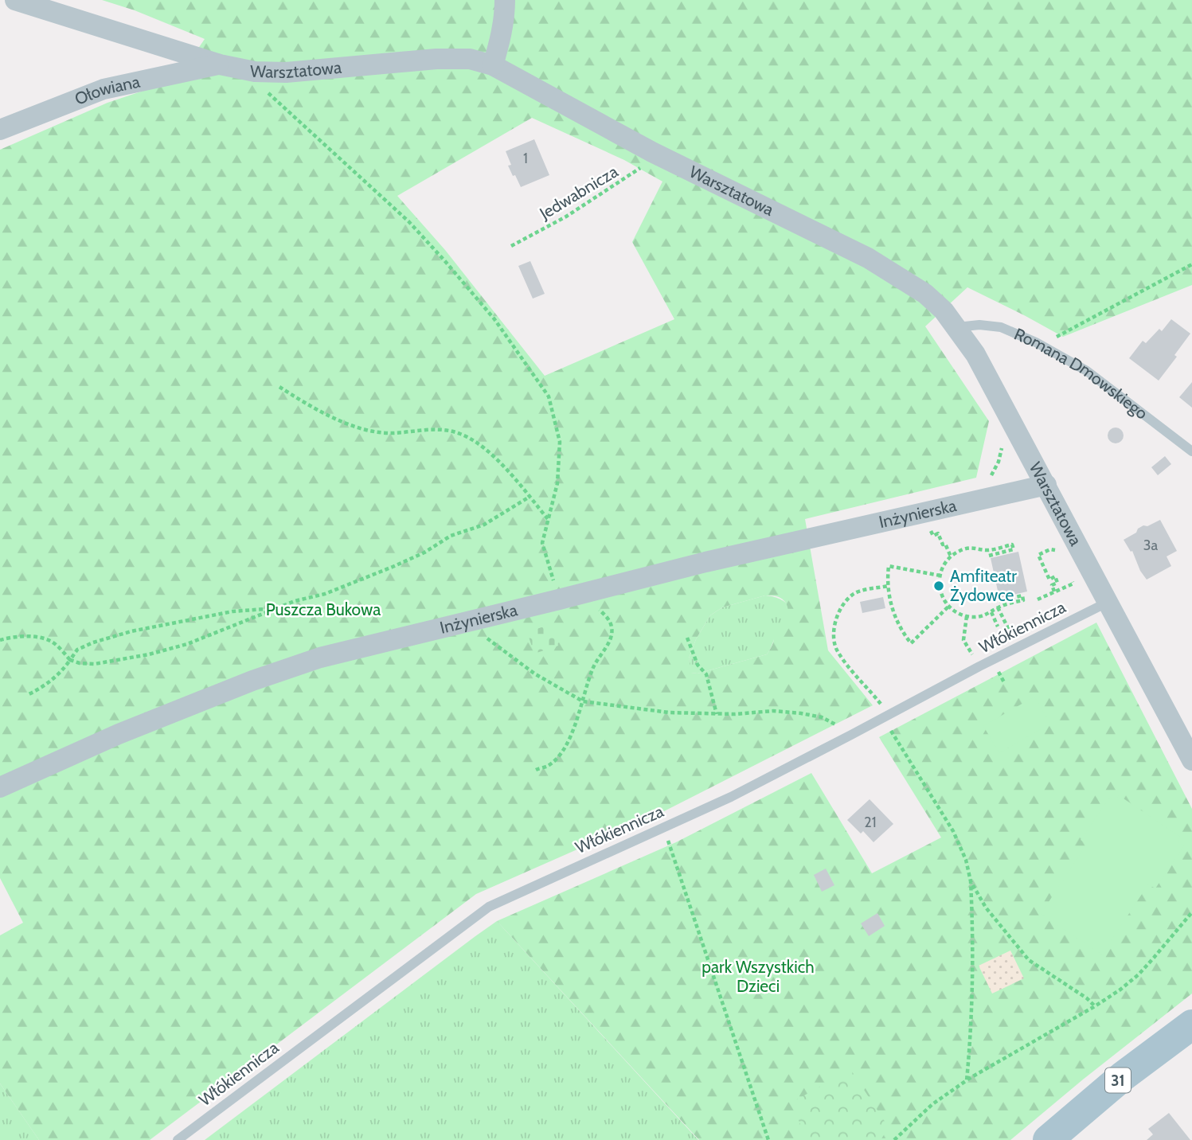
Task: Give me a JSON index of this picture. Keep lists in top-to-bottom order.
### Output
{
  "streets": {
    "main road": ["31"],
    "street": ["Warsztatowa", "Ołowiana", "Inżynierska"],
    "lane": ["Romana Dmowskiego", "Włókiennicza"],
    "path": ["Jedwabnicza"]
  },
  "crossings": [
    ["Warsztatowa", "Ołowiana"],
    ["Warsztatowa", "Jedwabnicza"],
    ["Warsztatowa", "Romana Dmowskiego"],
    ["Warsztatowa", "Inżynierska"],
    ["Warsztatowa", "Włókiennicza"]
  ],
  "parks": ["Puszcza Bukowa", "park Wszystkich Dzieci"],
  "places": ["Amfiteatr Żydowce"],
  "house_numbers": ["1", "3a", "21"]
}
